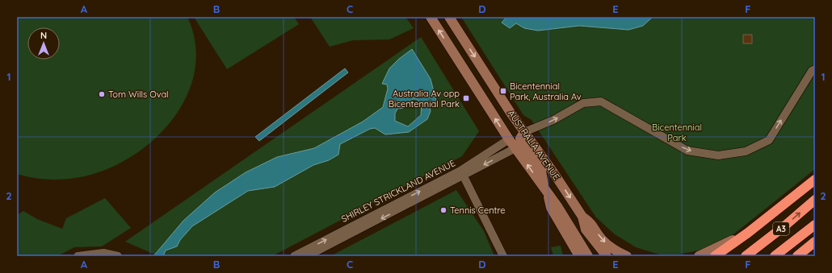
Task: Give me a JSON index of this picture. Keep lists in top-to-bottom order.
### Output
{
  "streets": {
    "highway": ["A3"],
    "main road": ["AUSTRALIA AVENUE"],
    "street": ["SHIRLEY STRICKLAND AVENUE"]
  },
  "crossings": [
    ["AUSTRALIA AVENUE", "SHIRLEY STRICKLAND AVENUE"]
  ],
  "parks": ["Bicentennial Park"],
  "places": {
    "transit": ["Bicentennial Park, Australia Av", "Australia Av opp Bicentennial Park"],
    "other": ["Tom Wills Oval", "Tennis Centre"]
  },
  "north": "top",
  "grid": {
    "columns": [
      "A",
      "B",
      "C",
      "D",
      "E",
      "F"
    ],
    "rows": ["1", "2"]
  }
}
